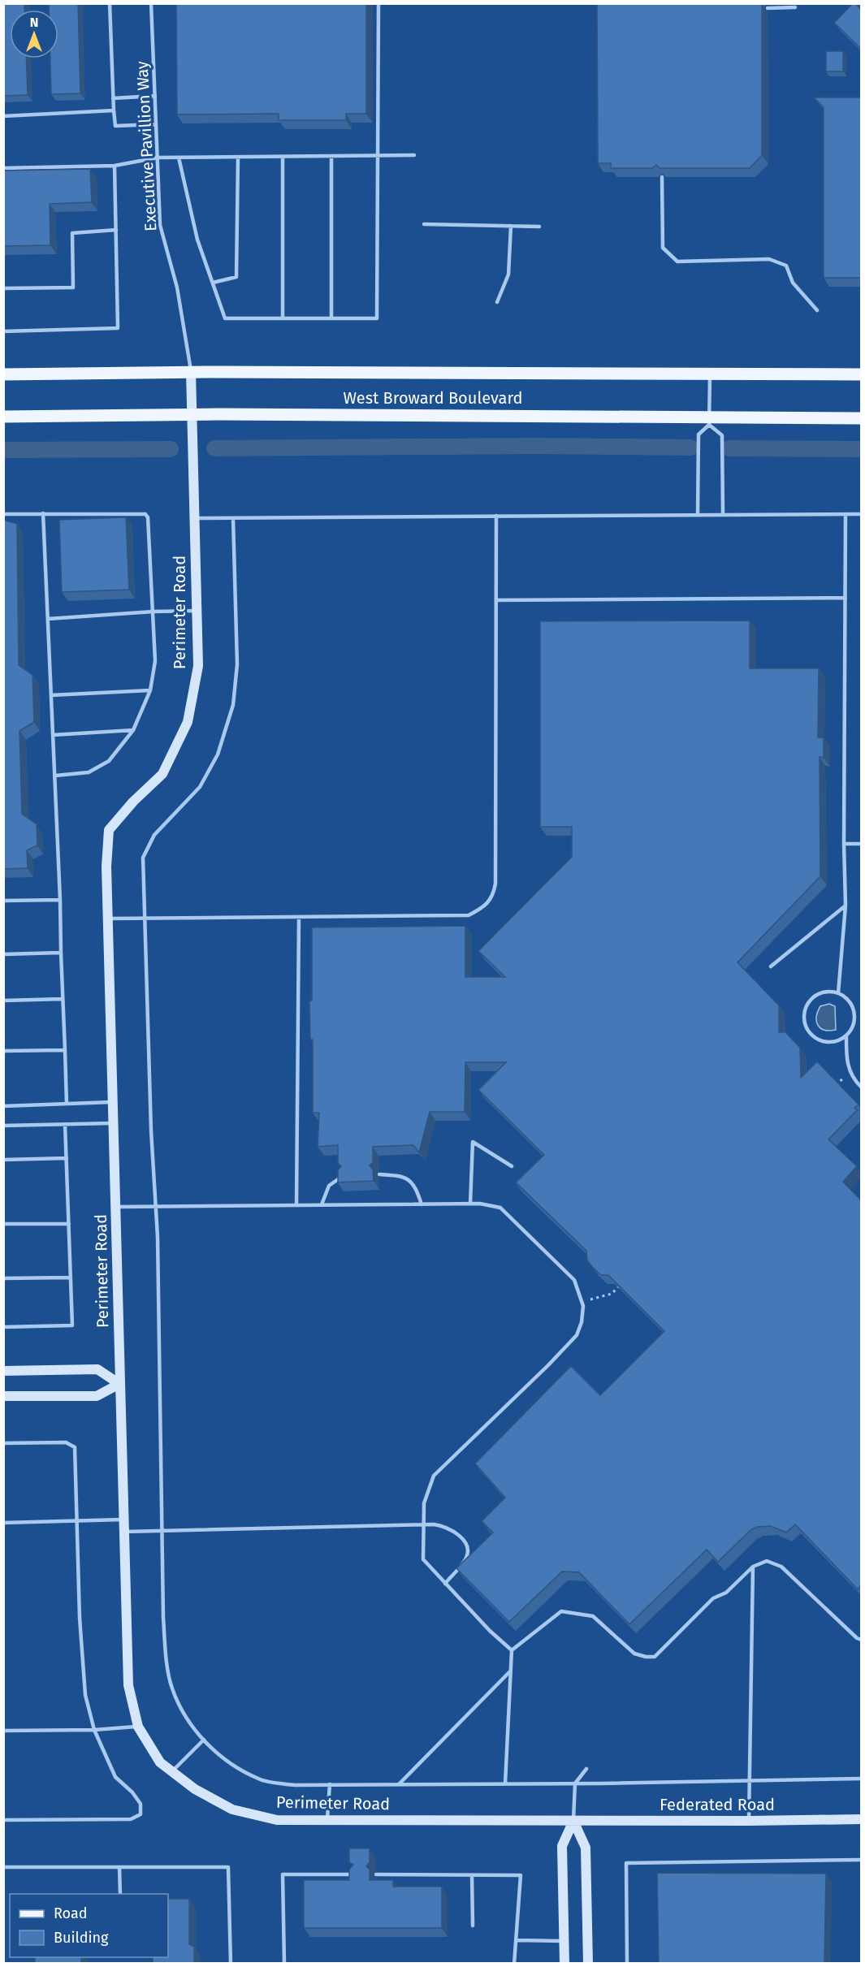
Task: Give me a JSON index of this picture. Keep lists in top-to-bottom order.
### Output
{
  "streets": {
    "main road": ["West Broward Boulevard"],
    "street": ["Perimeter Road", "Federated Road"],
    "lane": ["Executive Pavillion Way"]
  },
  "crossings": [
    ["Executive Pavillion Way", "West Broward Boulevard"],
    ["Executive Pavillion Way", "Perimeter Road"],
    ["West Broward Boulevard", "Perimeter Road"],
    ["Perimeter Road", "Federated Road"]
  ],
  "legend": ["Road", "Building"],
  "north": "top"
}
